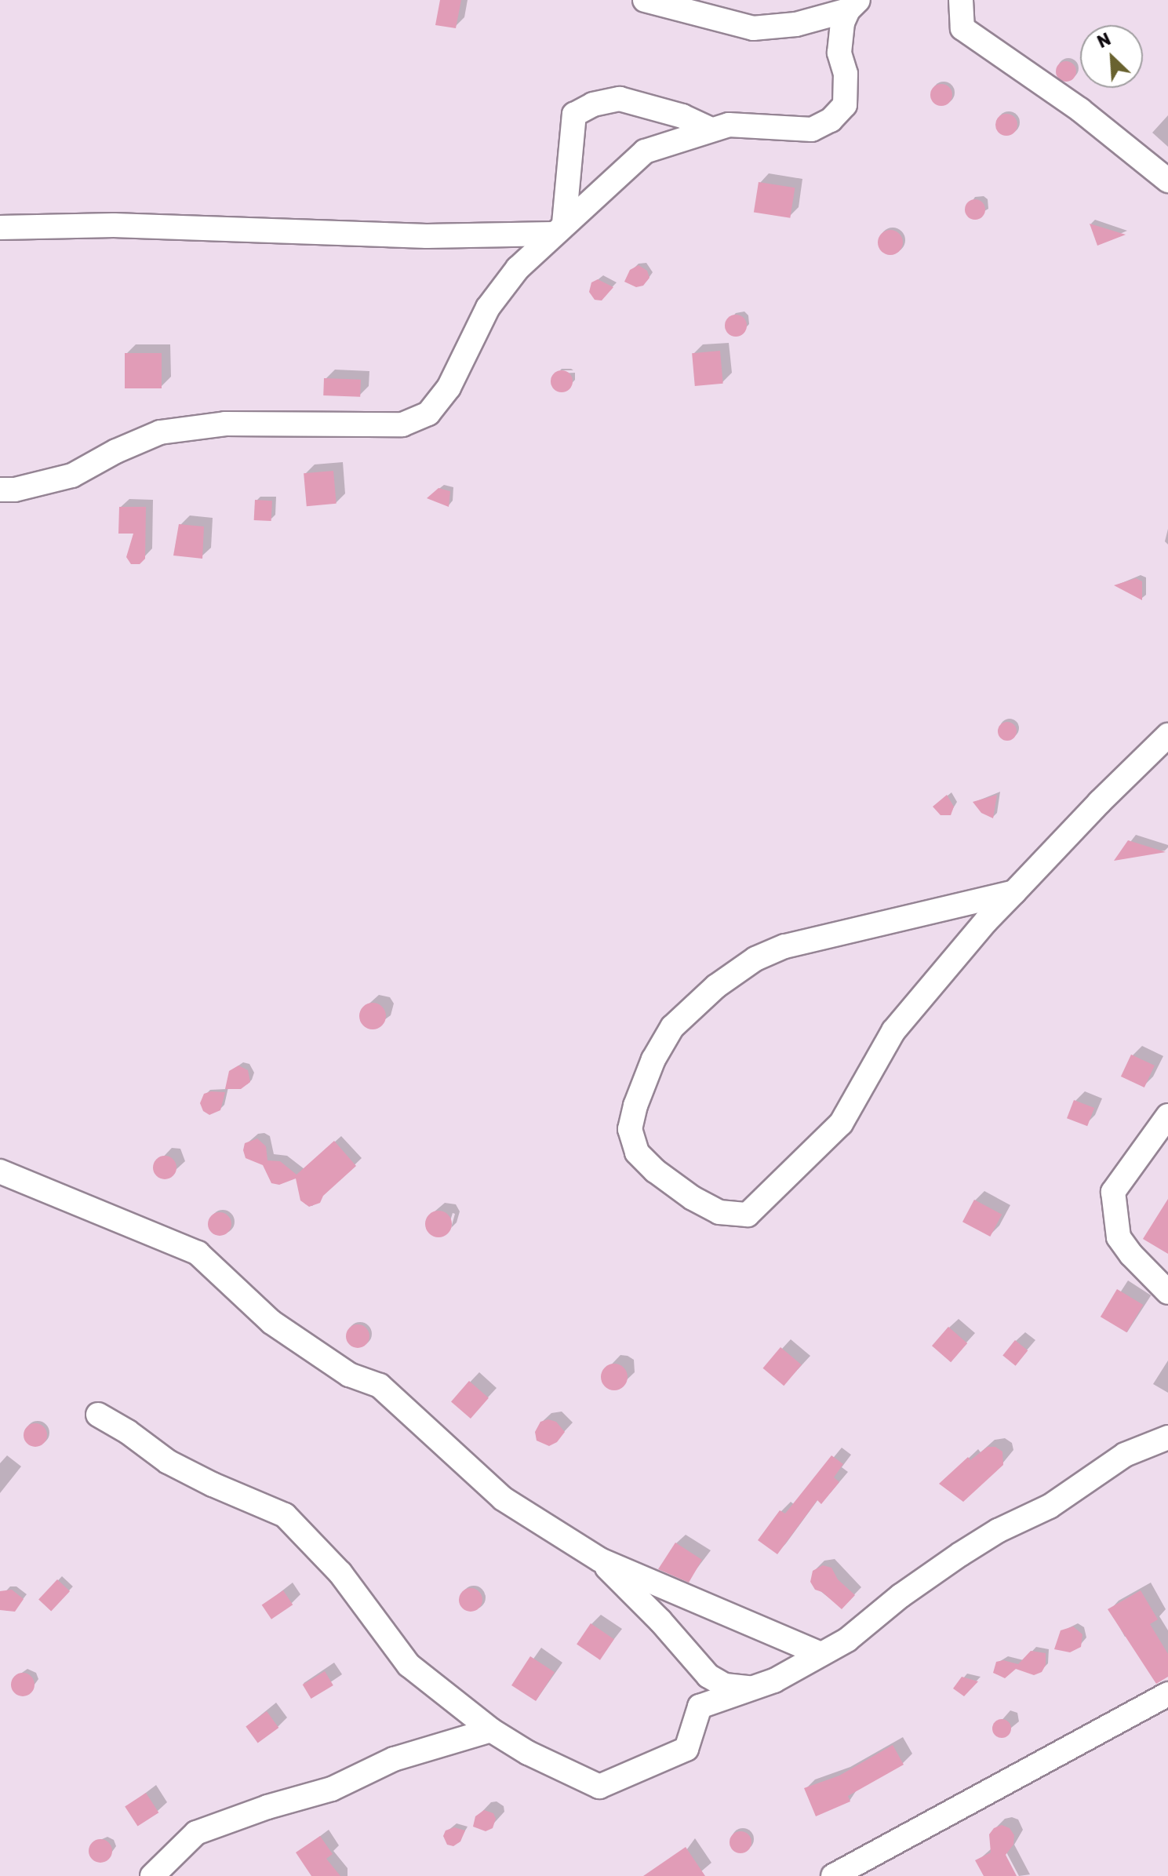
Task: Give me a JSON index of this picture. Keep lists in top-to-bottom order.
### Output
{
  "north": "top left"
}
